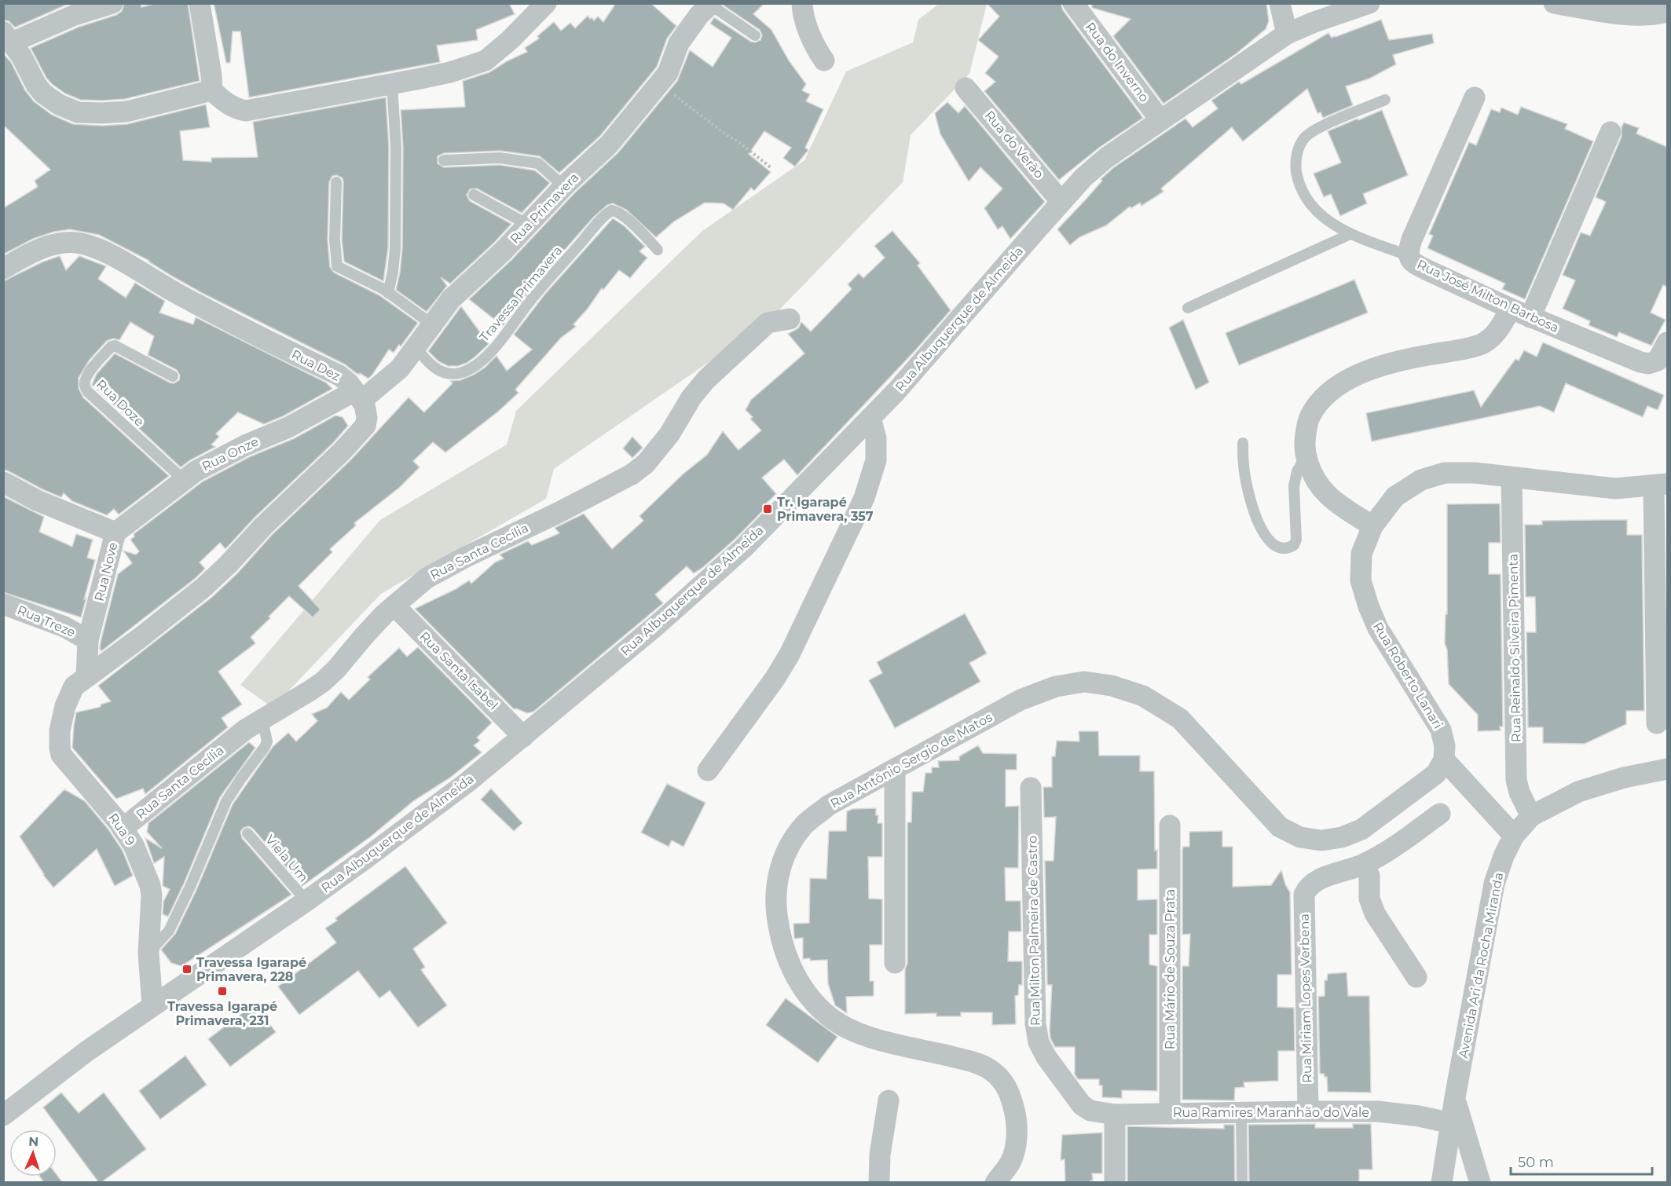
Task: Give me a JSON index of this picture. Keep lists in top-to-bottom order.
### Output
{
  "streets": {
    "street": [
      "Rua do Inverno",
      "Rua do Verão",
      "Rua Primavera",
      "Rua José Milton Barbosa",
      "Rua Albuquerque de Almeida",
      "Rua Dez",
      "Rua Onze",
      "Rua Santa Cecília",
      "Rua Nove",
      "Rua Treze",
      "Rua Reinaldo Silveira Pimenta",
      "Rua Santa Isabel",
      "Rua Roberto Lanari",
      "Rua Antônio Sergio de Matos",
      "Rua 9",
      "Rua Milton Palmeira de Castro",
      "Avenida Ari da Rocha Miranda",
      "Rua Mário de Souza Prata",
      "Rua Miriam Lopes Verbena",
      "Rua Ramires Maranhão do Vale"
    ],
    "lane": ["Travessa Primavera", "Rua Doze", "Viela Um"]
  },
  "crossings": [
    ["Rua do Inverno", "Rua Albuquerque de Almeida"],
    ["Rua do Verão", "Rua Albuquerque de Almeida"],
    ["Rua Primavera", "Travessa Primavera"],
    ["Rua Primavera", "Rua Dez"],
    ["Rua Primavera", "Rua Onze"],
    ["Rua Albuquerque de Almeida", "Rua Santa Isabel"],
    ["Rua Albuquerque de Almeida", "Rua 9"],
    ["Rua Albuquerque de Almeida", "Viela Um"],
    ["Rua Dez", "Rua Onze"],
    ["Rua Doze", "Rua Onze"],
    ["Rua Onze", "Rua Nove"],
    ["Rua Santa Cecília", "Rua Santa Isabel"],
    ["Rua Santa Cecília", "Rua 9"],
    ["Rua Nove", "Rua Treze"],
    ["Rua Nove", "Rua 9"],
    ["Rua Reinaldo Silveira Pimenta", "Rua Roberto Lanari"],
    ["Rua Reinaldo Silveira Pimenta", "Avenida Ari da Rocha Miranda"],
    ["Rua Roberto Lanari", "Rua Antônio Sergio de Matos"],
    ["Rua Milton Palmeira de Castro", "Rua Ramires Maranhão do Vale"],
    ["Avenida Ari da Rocha Miranda", "Rua Ramires Maranhão do Vale"],
    ["Rua Mário de Souza Prata", "Rua Ramires Maranhão do Vale"],
    ["Rua Miriam Lopes Verbena", "Rua Ramires Maranhão do Vale"]
  ],
  "places": {
    "transit": ["Tr. Igarapé Primavera, 357", "Travessa Igarapé Primavera, 228", "Travessa Igarapé Primavera, 231"]
  },
  "scale_bar": "50 m",
  "north": "top"
}
